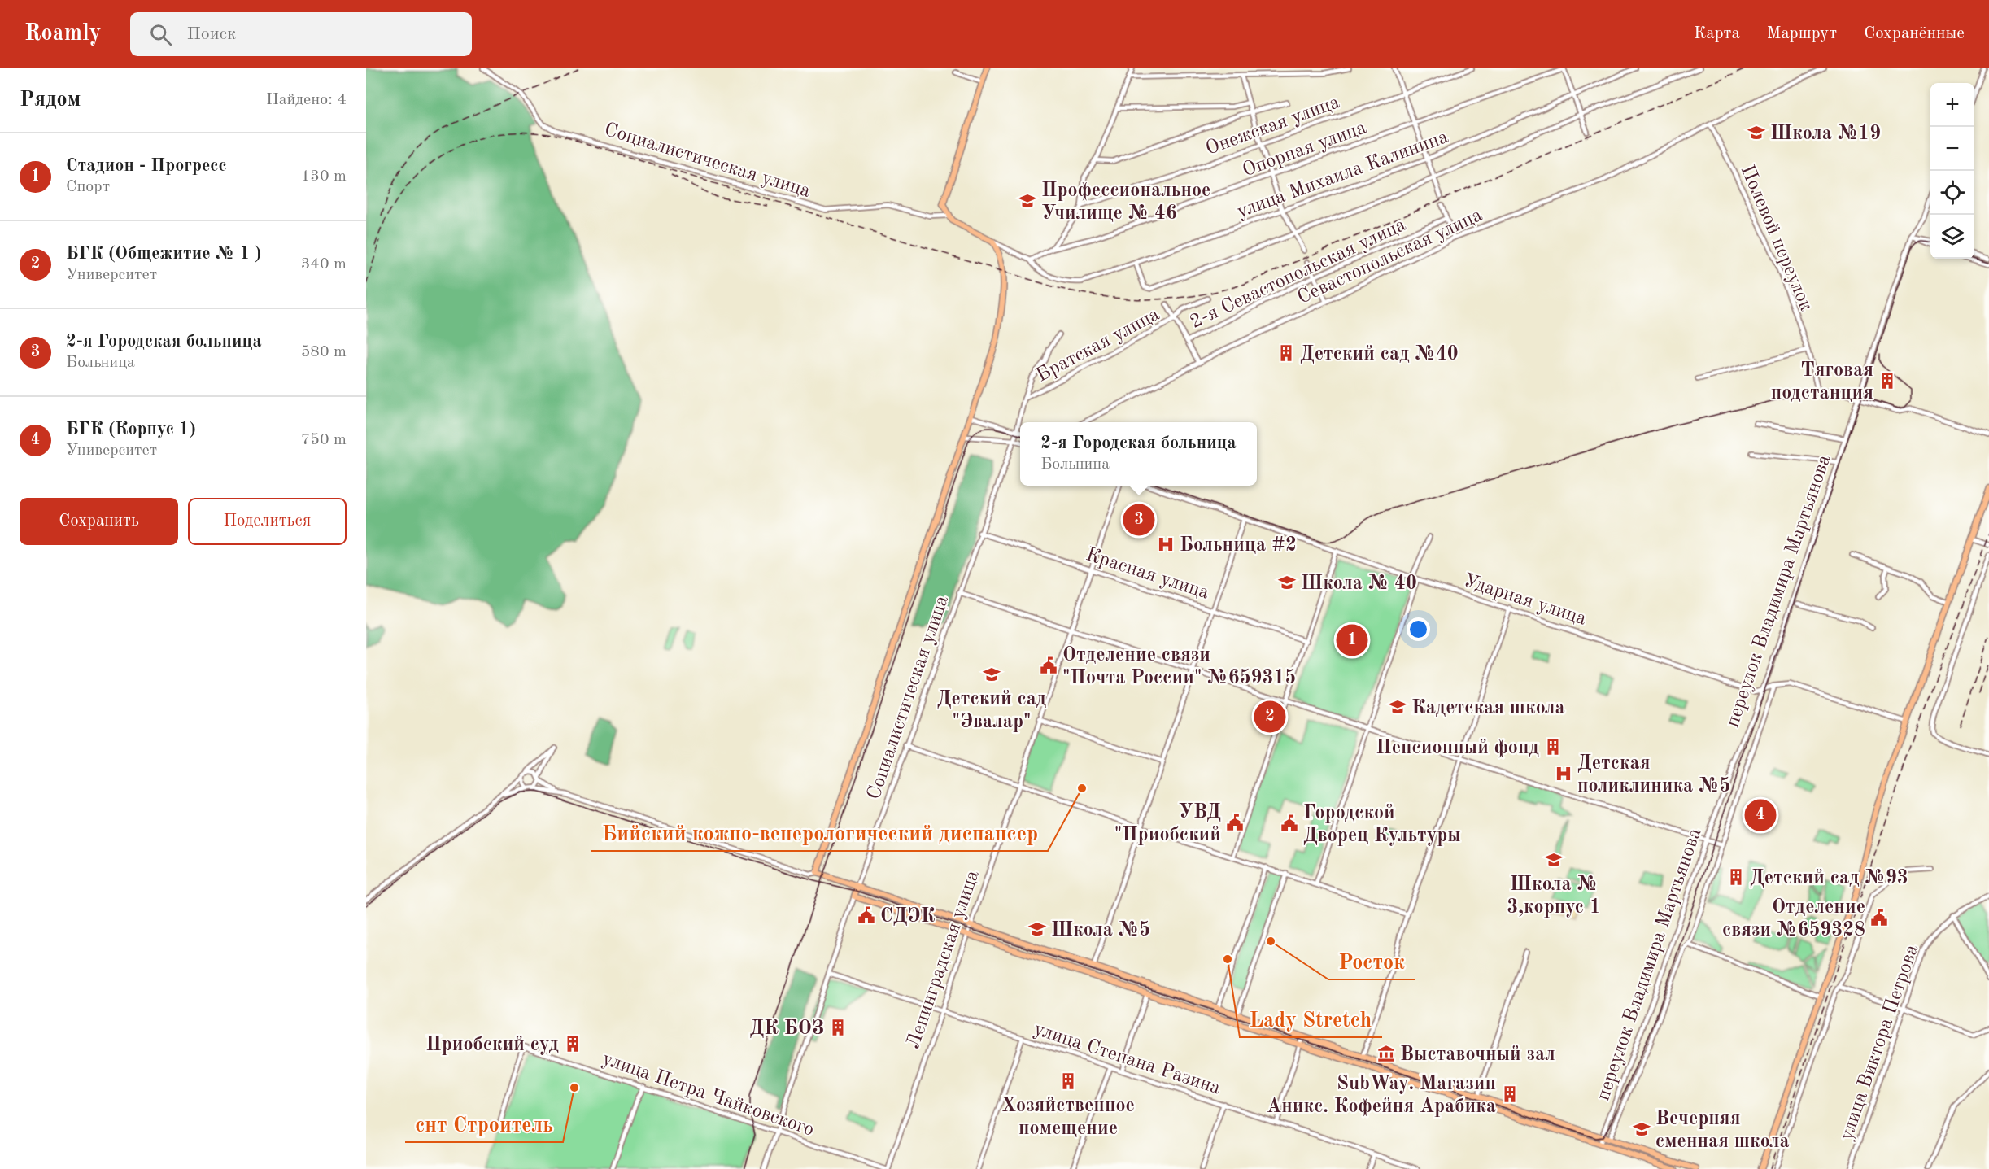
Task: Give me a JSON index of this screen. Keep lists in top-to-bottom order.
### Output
{
  "streets": {
    "main road": ["Социалистическая улица"],
    "street": [
      "Онежская улица",
      "Опорная улица",
      "улица Михаила Калинина",
      "Полевой переулок",
      "Севастопольская улица",
      "2-я Севастопольская улица",
      "Братская улица",
      "Красная улица",
      "переулок Владимира Мартьянова",
      "Ударная улица",
      "Ленинградская улица",
      "улица Виктора Петрова",
      "улица Степана Разина",
      "улица Петра Чайковского"
    ]
  },
  "crossings": [
    ["Социалистическая улица", "улица Михаила Калинина"],
    ["Социалистическая улица", "Братская улица"],
    ["Социалистическая улица", "Красная улица"],
    ["Социалистическая улица", "улица Степана Разина"],
    ["Социалистическая улица", "улица Петра Чайковского"],
    ["Полевой переулок", "Севастопольская улица"],
    ["Красная улица", "Ленинградская улица"],
    ["переулок Владимира Мартьянова", "Ударная улица"],
    ["Ленинградская улица", "улица Степана Разина"],
    ["Ленинградская улица", "улица Петра Чайковского"]
  ],
  "places": {
    "school or university": [
      "Школа №19",
      "Профессиональное Училище № 46",
      "Школа № 40",
      "Детский сад \"Эвалар\"",
      "Кадетская школа",
      "Школа № 3,корпус 1",
      "Школа №5",
      "Вечерняя сменная школа"
    ],
    "building": [
      "Детский сад №40",
      "Тяговая подстанция",
      "Пенсионный фонд",
      "Детский сад №93",
      "ДК БОЗ",
      "Приобский суд",
      "Хозяйственное помещение",
      "SubWay. Магазин Аникс. Кофейня Арабика"
    ],
    "hospital": ["Больница #2", "Детская поликлиника №5"],
    "public building": [
      "Отделение связи \"Почта России\" №659315",
      "УВД \"Приобский",
      "Городской Дворец Культуры",
      "СДЭК",
      "Отделение связи №659328"
    ],
    "other": [
      "Бийский кожно-венерологический диспансер",
      "Росток",
      "Lady Stretch",
      "снт Строитель"
    ],
    "museum": ["Выставочный зал"]
  },
  "page": {
    "header": "Roamly",
    "search": "Поиск",
    "nav": ["Карта", "Маршрут", "Сохранённые"],
    "heading": ["Рядом", "Найдено: 4"],
    "map_buttons": ["+", "−"],
    "list": [
      {
        "mark": "1",
        "name": "Стадион - Прогресс",
        "note": "Спорт",
        "value": "130 m"
      },
      {
        "mark": "2",
        "name": "БГК (Общежитие № 1 )",
        "note": "Университет",
        "value": "340 m"
      },
      {
        "mark": "3",
        "name": "2-я Городская больница",
        "note": "Больница",
        "value": "580 m"
      },
      {
        "mark": "4",
        "name": "БГК (Корпус 1)",
        "note": "Университет",
        "value": "750 m"
      }
    ],
    "popup": ["2-я Городская больница", "Больница"],
    "buttons": ["Сохранить", "Поделиться"],
    "pins": [
      "3",
      "1",
      "2",
      "4"
    ]
  }
}
